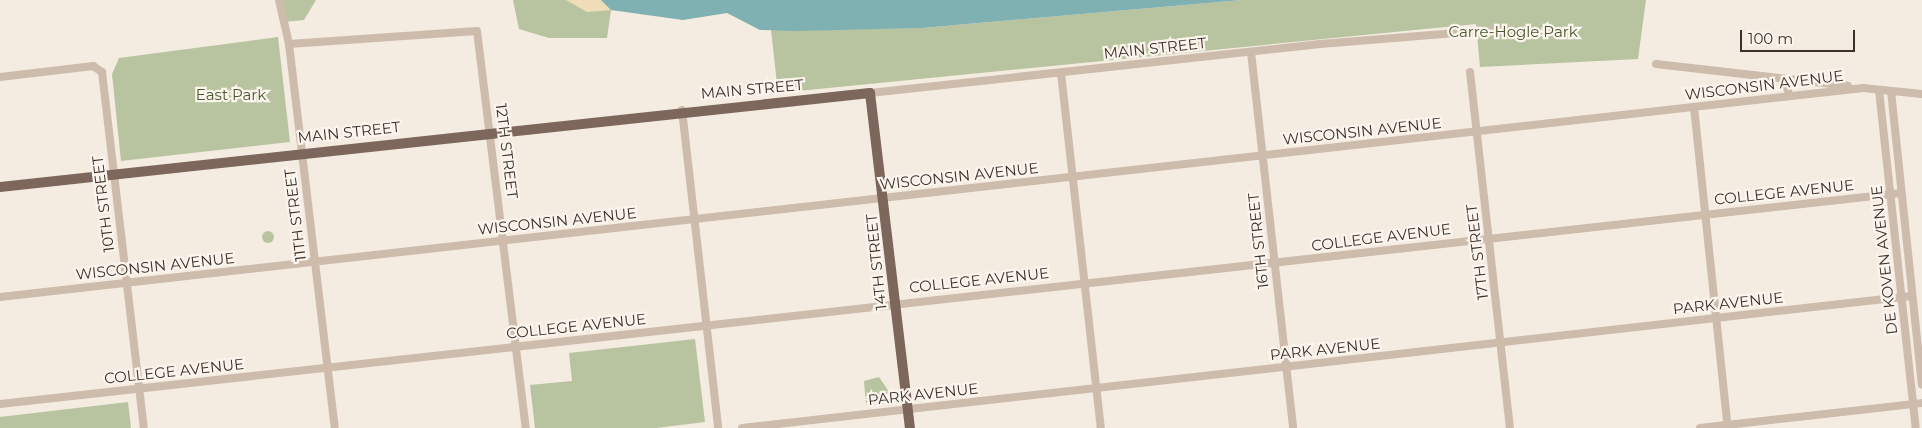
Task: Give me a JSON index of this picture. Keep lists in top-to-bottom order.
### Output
{
  "streets": {
    "main road": ["MAIN STREET", "14TH STREET"],
    "street": [
      "WISCONSIN AVENUE",
      "12TH STREET",
      "COLLEGE AVENUE",
      "10TH STREET",
      "11TH STREET",
      "16TH STREET",
      "17TH STREET",
      "DE KOVEN AVENUE",
      "PARK AVENUE"
    ]
  },
  "crossings": [
    ["MAIN STREET", "12TH STREET"],
    ["MAIN STREET", "10TH STREET"],
    ["MAIN STREET", "11TH STREET"],
    ["MAIN STREET", "16TH STREET"],
    ["MAIN STREET", "14TH STREET"],
    ["WISCONSIN AVENUE", "12TH STREET"],
    ["WISCONSIN AVENUE", "10TH STREET"],
    ["WISCONSIN AVENUE", "11TH STREET"],
    ["WISCONSIN AVENUE", "16TH STREET"],
    ["WISCONSIN AVENUE", "17TH STREET"],
    ["WISCONSIN AVENUE", "DE KOVEN AVENUE"],
    ["WISCONSIN AVENUE", "14TH STREET"],
    ["12TH STREET", "COLLEGE AVENUE"],
    ["12TH STREET", "11TH STREET"],
    ["COLLEGE AVENUE", "10TH STREET"],
    ["COLLEGE AVENUE", "11TH STREET"],
    ["COLLEGE AVENUE", "16TH STREET"],
    ["COLLEGE AVENUE", "17TH STREET"],
    ["COLLEGE AVENUE", "DE KOVEN AVENUE"],
    ["COLLEGE AVENUE", "14TH STREET"],
    ["16TH STREET", "PARK AVENUE"],
    ["17TH STREET", "PARK AVENUE"],
    ["DE KOVEN AVENUE", "PARK AVENUE"],
    ["14TH STREET", "PARK AVENUE"]
  ],
  "parks": ["Carre-Hogle Park", "East Park"],
  "scale_bar": "100 m"
}
